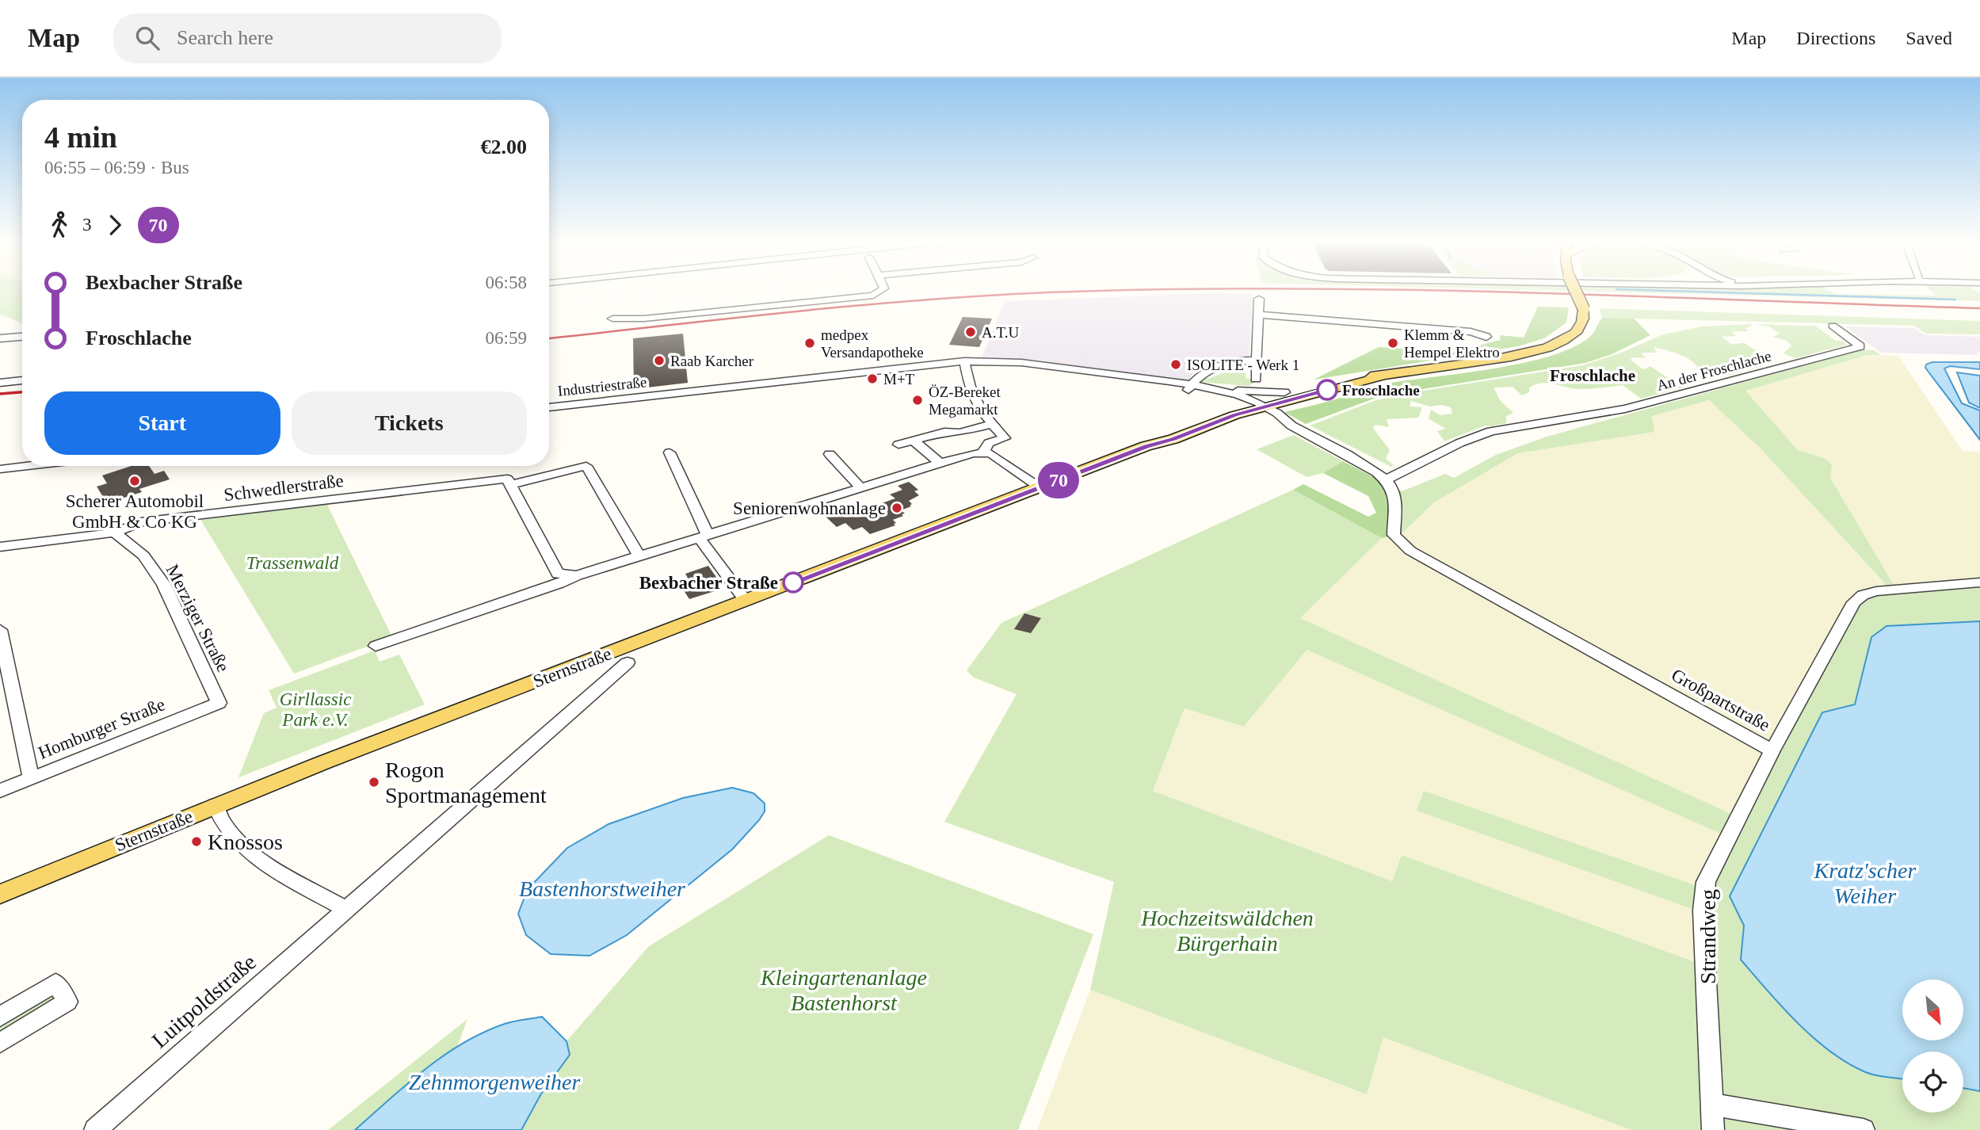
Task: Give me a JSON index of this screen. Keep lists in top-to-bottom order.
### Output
{
  "streets": {
    "main road": ["Sternstraße"],
    "street": [
      "An der Froschlache",
      "Industriestraße",
      "Schwedlerstraße",
      "Merziger Straße",
      "Großpartstraße",
      "Homburger Straße",
      "Strandweg",
      "Luitpoldstraße"
    ]
  },
  "crossings": [
    ["An der Froschlache", "Großpartstraße"],
    ["Industriestraße", "Sternstraße"],
    ["Schwedlerstraße", "Merziger Straße"],
    ["Merziger Straße", "Homburger Straße"],
    ["Großpartstraße", "Strandweg"]
  ],
  "districts": ["Froschlache"],
  "water": ["Kratz'scher Weiher", "Bastenhorstweiher", "Zehnmorgenweiher"],
  "parks": [
    "Trassenwald",
    "Girllassic Park e.V.",
    "Hochzeitswäldchen Bürgerhain",
    "Kleingartenanlage Bastenhorst"
  ],
  "places": [
    "A.T.U",
    "medpex Versandapotheke",
    "Klemm & Hempel Elektro",
    "Raab Karcher",
    "ISOLITE - Werk 1",
    "M+T",
    "Froschlache",
    "ÖZ-Bereket Megamarkt",
    "Scherer Automobil GmbH & Co KG",
    "Seniorenwohnanlage",
    "Bexbacher Straße",
    "Rogon Sportmanagement",
    "Knossos"
  ],
  "lines": ["bus line 70"],
  "north": "bottom right",
  "page": {
    "header": "Map",
    "search": "Search here",
    "nav": ["Map", "Directions", "Saved"],
    "on_map": "70",
    "heading": ["4 min", "06:55 – 06:59 · Bus", "€2.00"],
    "legs": ["3", "70"],
    "list": [
      {
        "name": "Bexbacher Straße",
        "value": "06:58"
      },
      {
        "name": "Froschlache",
        "value": "06:59"
      }
    ],
    "buttons": ["Start", "Tickets"]
  }
}
